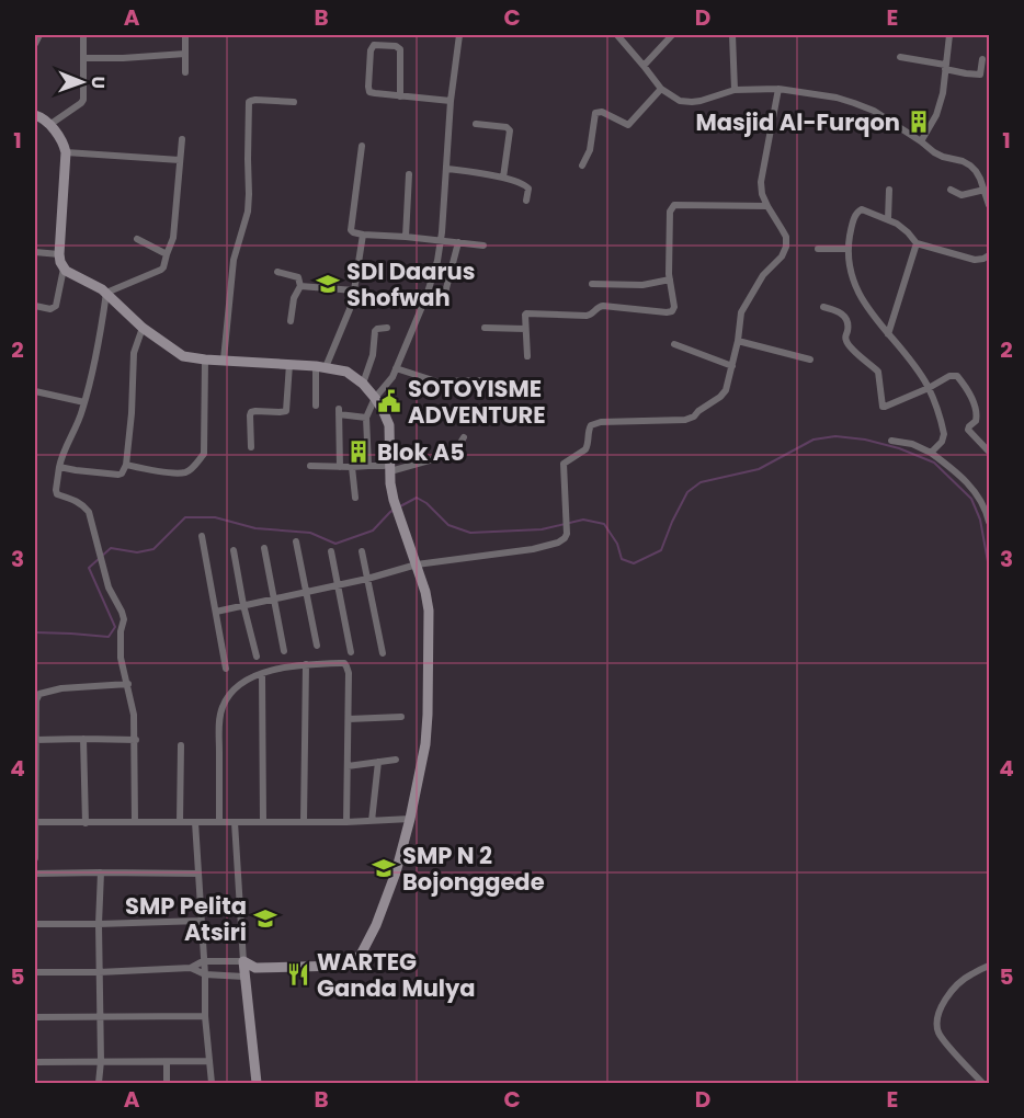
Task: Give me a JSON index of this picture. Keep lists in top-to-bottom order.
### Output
{
  "places": {
    "building": ["Masjid Al-Furqon", "Blok A5"],
    "school or university": ["SDI Daarus Shofwah", "SMP N 2 Bojonggede", "SMP Pelita Atsiri"],
    "public building": ["SOTOYISME ADVENTURE"],
    "restaurant": ["WARTEG Ganda Mulya"]
  },
  "north": "right",
  "grid": {
    "columns": [
      "A",
      "B",
      "C",
      "D",
      "E"
    ],
    "rows": [
      "1",
      "2",
      "3",
      "4",
      "5"
    ]
  }
}
